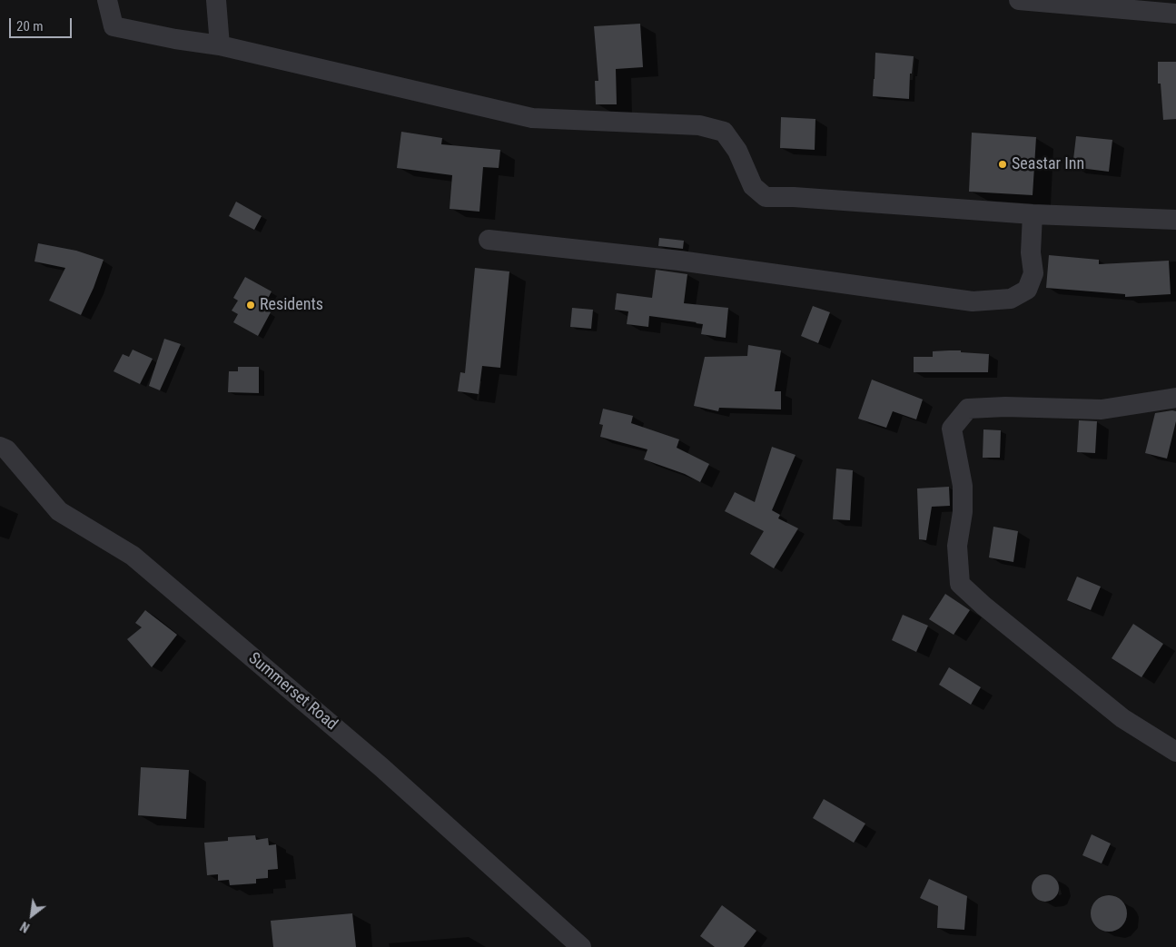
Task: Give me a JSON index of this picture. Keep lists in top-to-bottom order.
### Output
{
  "streets": {
    "street": ["Summerset Road"]
  },
  "places": ["Seastar Inn", "Residents"],
  "scale_bar": "20 m",
  "north": "bottom left"
}
